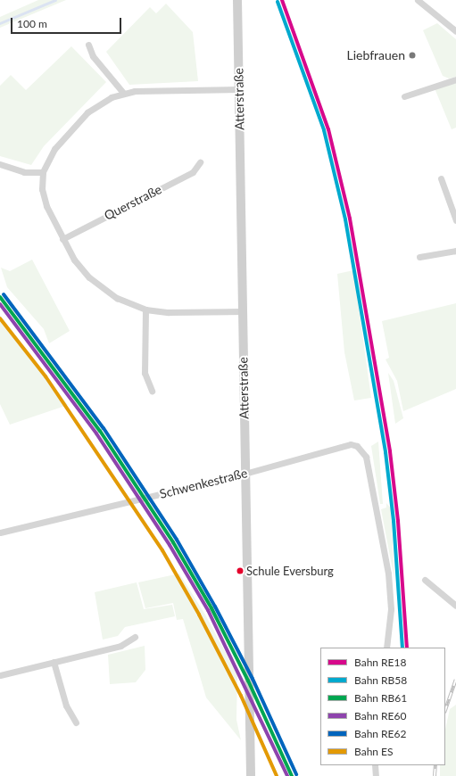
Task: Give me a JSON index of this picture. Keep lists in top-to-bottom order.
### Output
{
  "streets": {
    "street": ["Atterstraße", "Querstraße", "Schwenkestraße"]
  },
  "crossings": [
    ["Atterstraße", "Schwenkestraße"]
  ],
  "places": ["Liebfrauen", "Schule Eversburg"],
  "lines": [
    "rail line RE18",
    "rail line RB58",
    "rail line RE62",
    "rail line RB61",
    "rail line RE60",
    "rail line ES"
  ],
  "legend": [
    "Bahn RE18",
    "Bahn RB58",
    "Bahn RB61",
    "Bahn RE60",
    "Bahn RE62",
    "Bahn ES"
  ],
  "scale_bar": "100 m"
}
